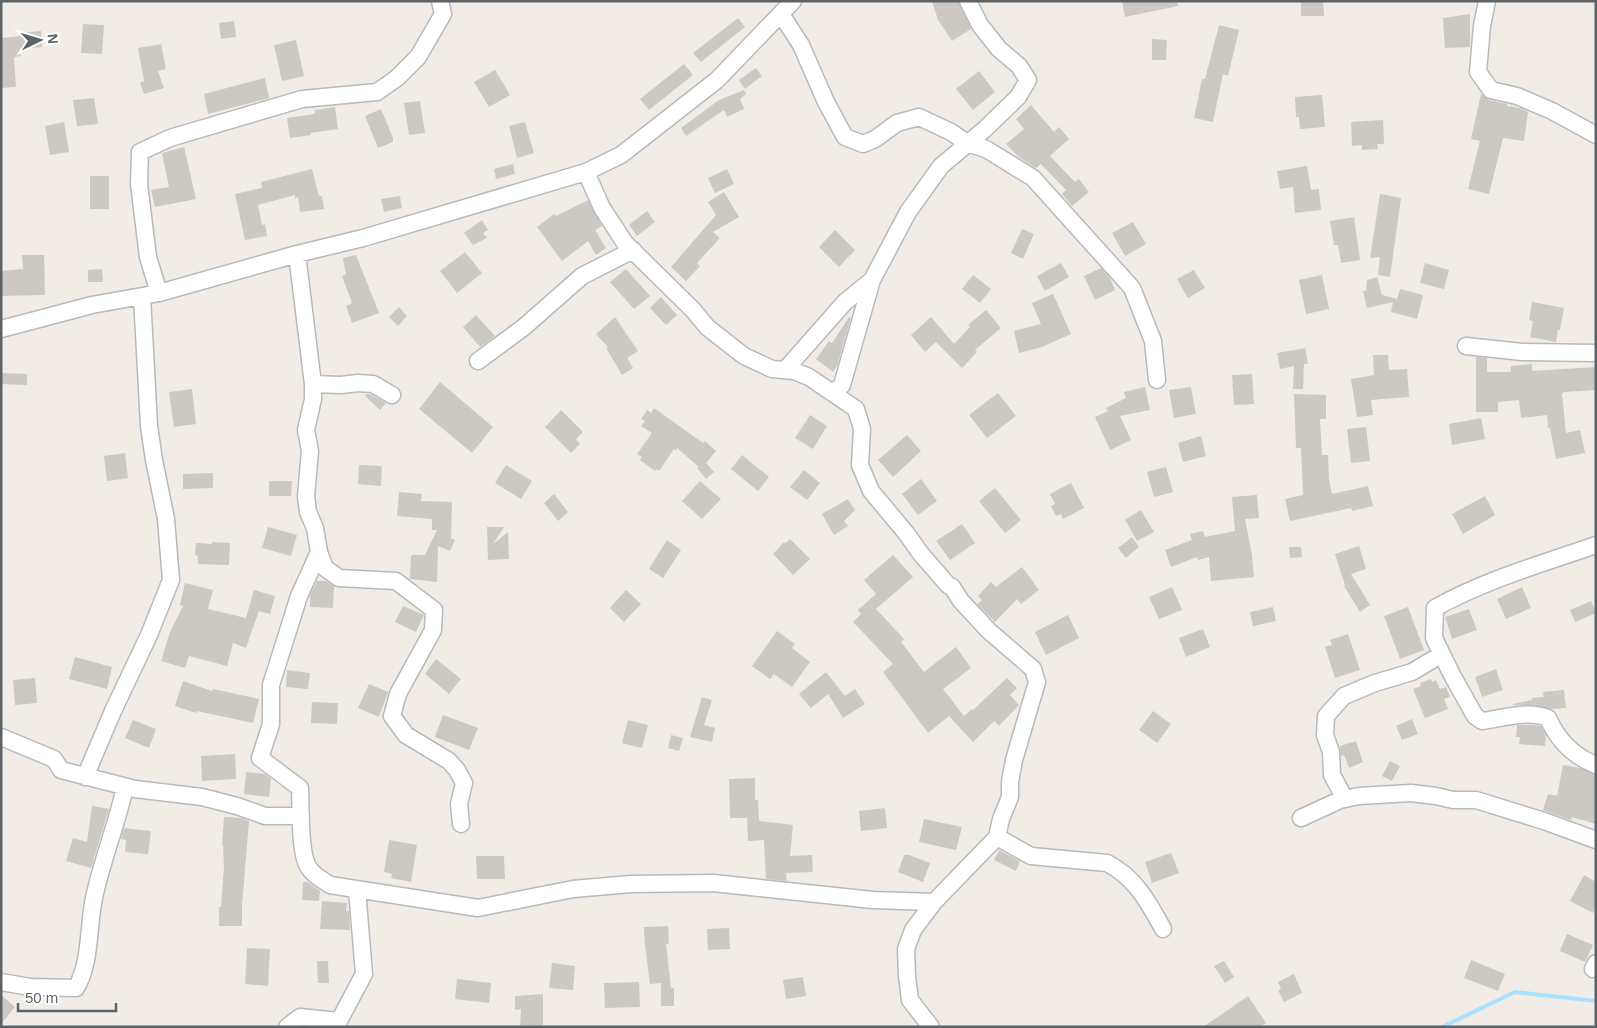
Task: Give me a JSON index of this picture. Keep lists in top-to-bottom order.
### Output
{
  "scale_bar": "50 m",
  "north": "right"
}
